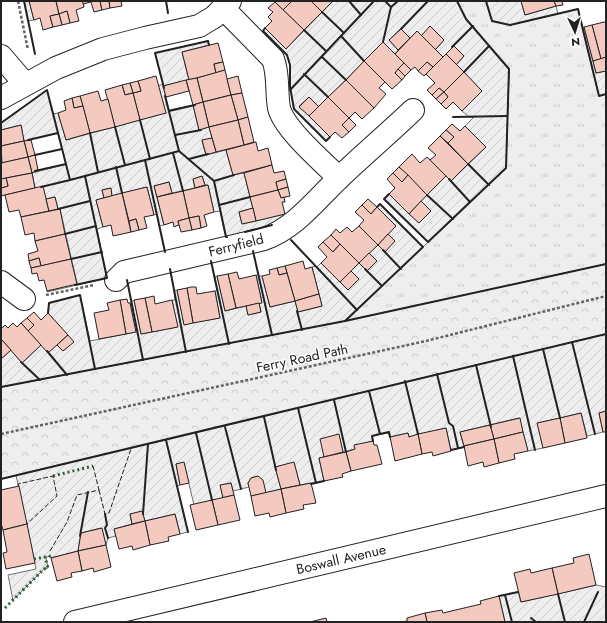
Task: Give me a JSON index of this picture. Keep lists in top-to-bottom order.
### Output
{
  "streets": {
    "street": ["Ferryfield", "Boswall Avenue"],
    "path": ["Ferry Road Path"]
  },
  "north": "bottom"
}
